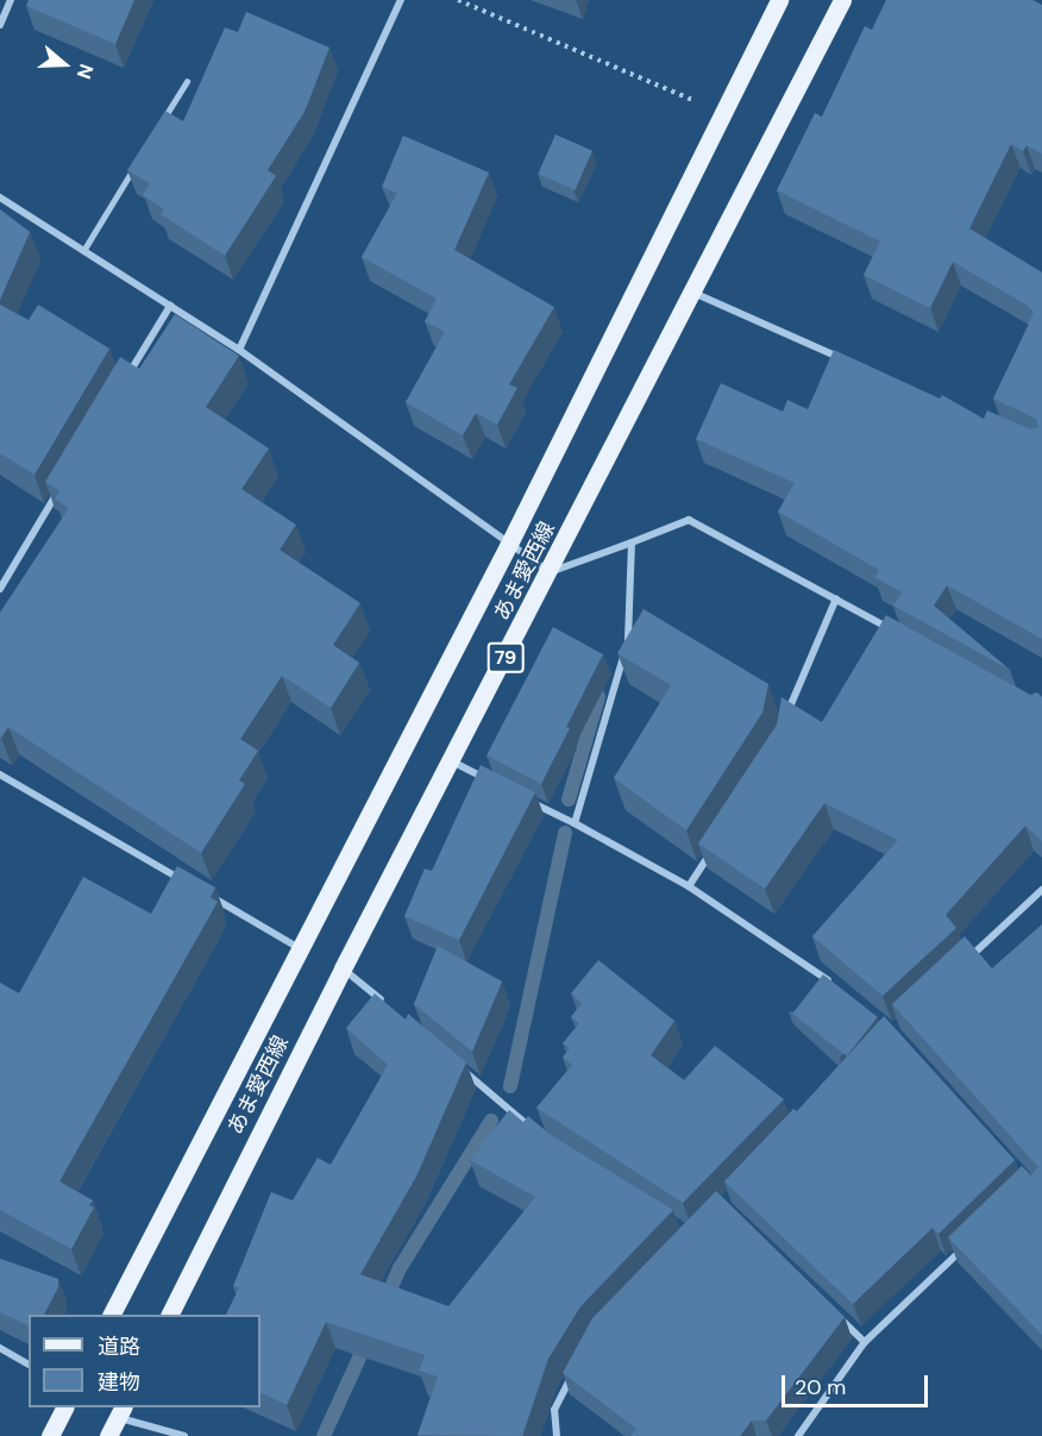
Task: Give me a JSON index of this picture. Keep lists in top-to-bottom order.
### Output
{
  "streets": {
    "main road": ["あま愛西線", "79"]
  },
  "legend": ["道路", "建物"],
  "scale_bar": "20 m",
  "north": "right"
}
